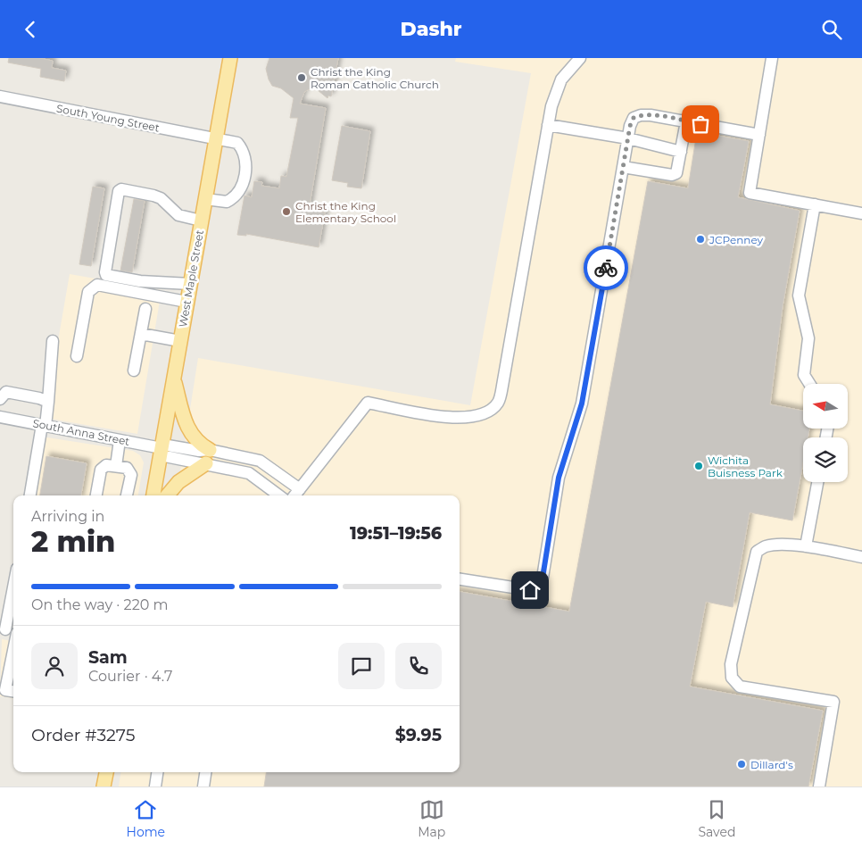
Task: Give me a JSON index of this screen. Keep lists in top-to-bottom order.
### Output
{
  "streets": {
    "main road": ["West Maple Street"],
    "street": ["South Young Street", "South Anna Street"]
  },
  "crossings": [
    ["South Young Street", "West Maple Street"],
    ["West Maple Street", "South Anna Street"]
  ],
  "places": [
    "Christ the King Roman Catholic Church",
    "Christ the King Elementary School",
    "JCPenney",
    "Wichita Buisness Park",
    "Dillard's"
  ],
  "north": "left",
  "page": {
    "header": "Dashr",
    "heading": ["2 min", "Arriving in", "19:51–19:56"],
    "panel": [
      "Sam",
      "Courier · 4.7",
      "Order #3275",
      "$9.95"
    ],
    "bar": "On the way · 220 m",
    "tabs": ["Home", "Map", "Saved"]
  }
}
